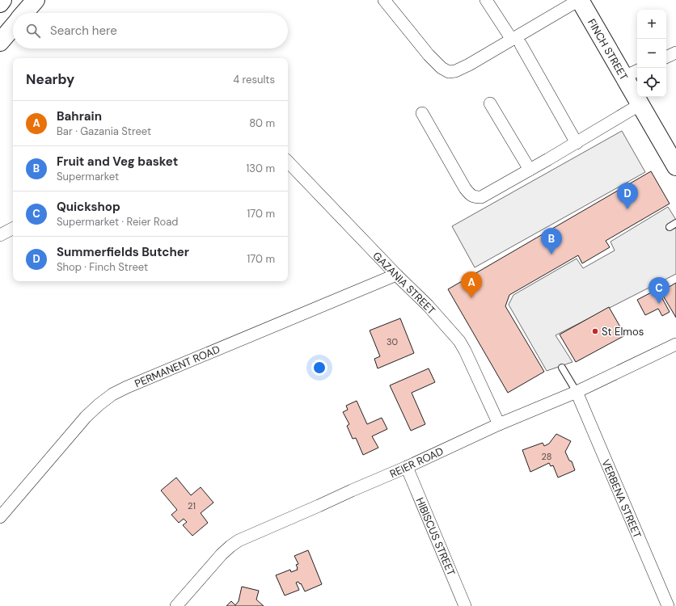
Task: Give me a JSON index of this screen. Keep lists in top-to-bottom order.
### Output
{
  "streets": {
    "street": [
      "FINCH STREET",
      "GAZANIA STREET",
      "PERMANENT ROAD",
      "REIER ROAD",
      "VERBENA STREET",
      "HIBISCUS STREET"
    ]
  },
  "crossings": [
    ["GAZANIA STREET", "PERMANENT ROAD"],
    ["GAZANIA STREET", "REIER ROAD"],
    ["REIER ROAD", "VERBENA STREET"],
    ["REIER ROAD", "HIBISCUS STREET"]
  ],
  "places": ["St Elmos"],
  "house_numbers": ["30", "28", "21"],
  "page": {
    "map_buttons": ["+", "−"],
    "search": "Search here",
    "heading": ["Nearby", "4 results"],
    "list": [
      {
        "mark": "A",
        "name": "Bahrain",
        "note": "Bar · Gazania Street",
        "value": "80 m"
      },
      {
        "mark": "B",
        "name": "Fruit and Veg basket",
        "note": "Supermarket",
        "value": "130 m"
      },
      {
        "mark": "C",
        "name": "Quickshop",
        "note": "Supermarket · Reier Road",
        "value": "170 m"
      },
      {
        "mark": "D",
        "name": "Summerfields Butcher",
        "note": "Shop · Finch Street",
        "value": "170 m"
      }
    ],
    "pins": [
      "D",
      "B",
      "A",
      "C"
    ]
  }
}
